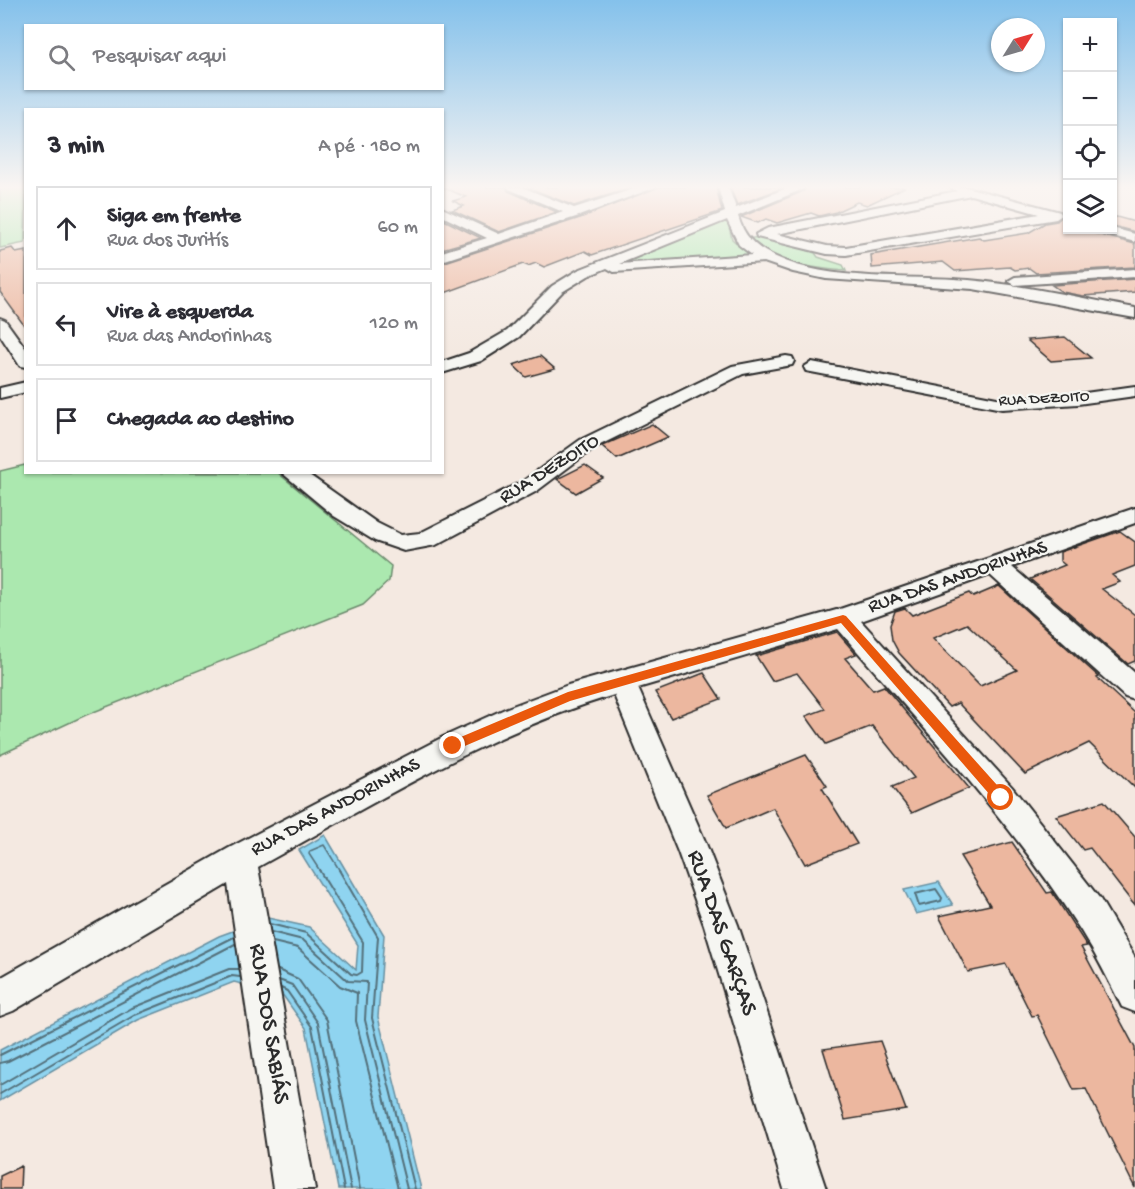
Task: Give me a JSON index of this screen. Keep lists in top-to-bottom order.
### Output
{
  "streets": {
    "street": [
      "RUA DEZOITO",
      "RUA DAS ANDORINHAS",
      "RUA DAS GARÇAS",
      "RUA DOS SABIÁS"
    ]
  },
  "crossings": [
    ["RUA DAS ANDORINHAS", "RUA DAS GARÇAS"],
    ["RUA DAS ANDORINHAS", "RUA DOS SABIÁS"]
  ],
  "north": "top right",
  "page": {
    "map_buttons": ["+", "−"],
    "search": "Pesquisar aqui",
    "heading": ["3 min", "A pé · 180 m"],
    "list": [
      ["Siga em frente", "Rua dos Juritís", "60 m"],
      ["Vire à esquerda", "Rua das Andorinhas", "120 m"],
      "Chegada ao destino"
    ]
  }
}
